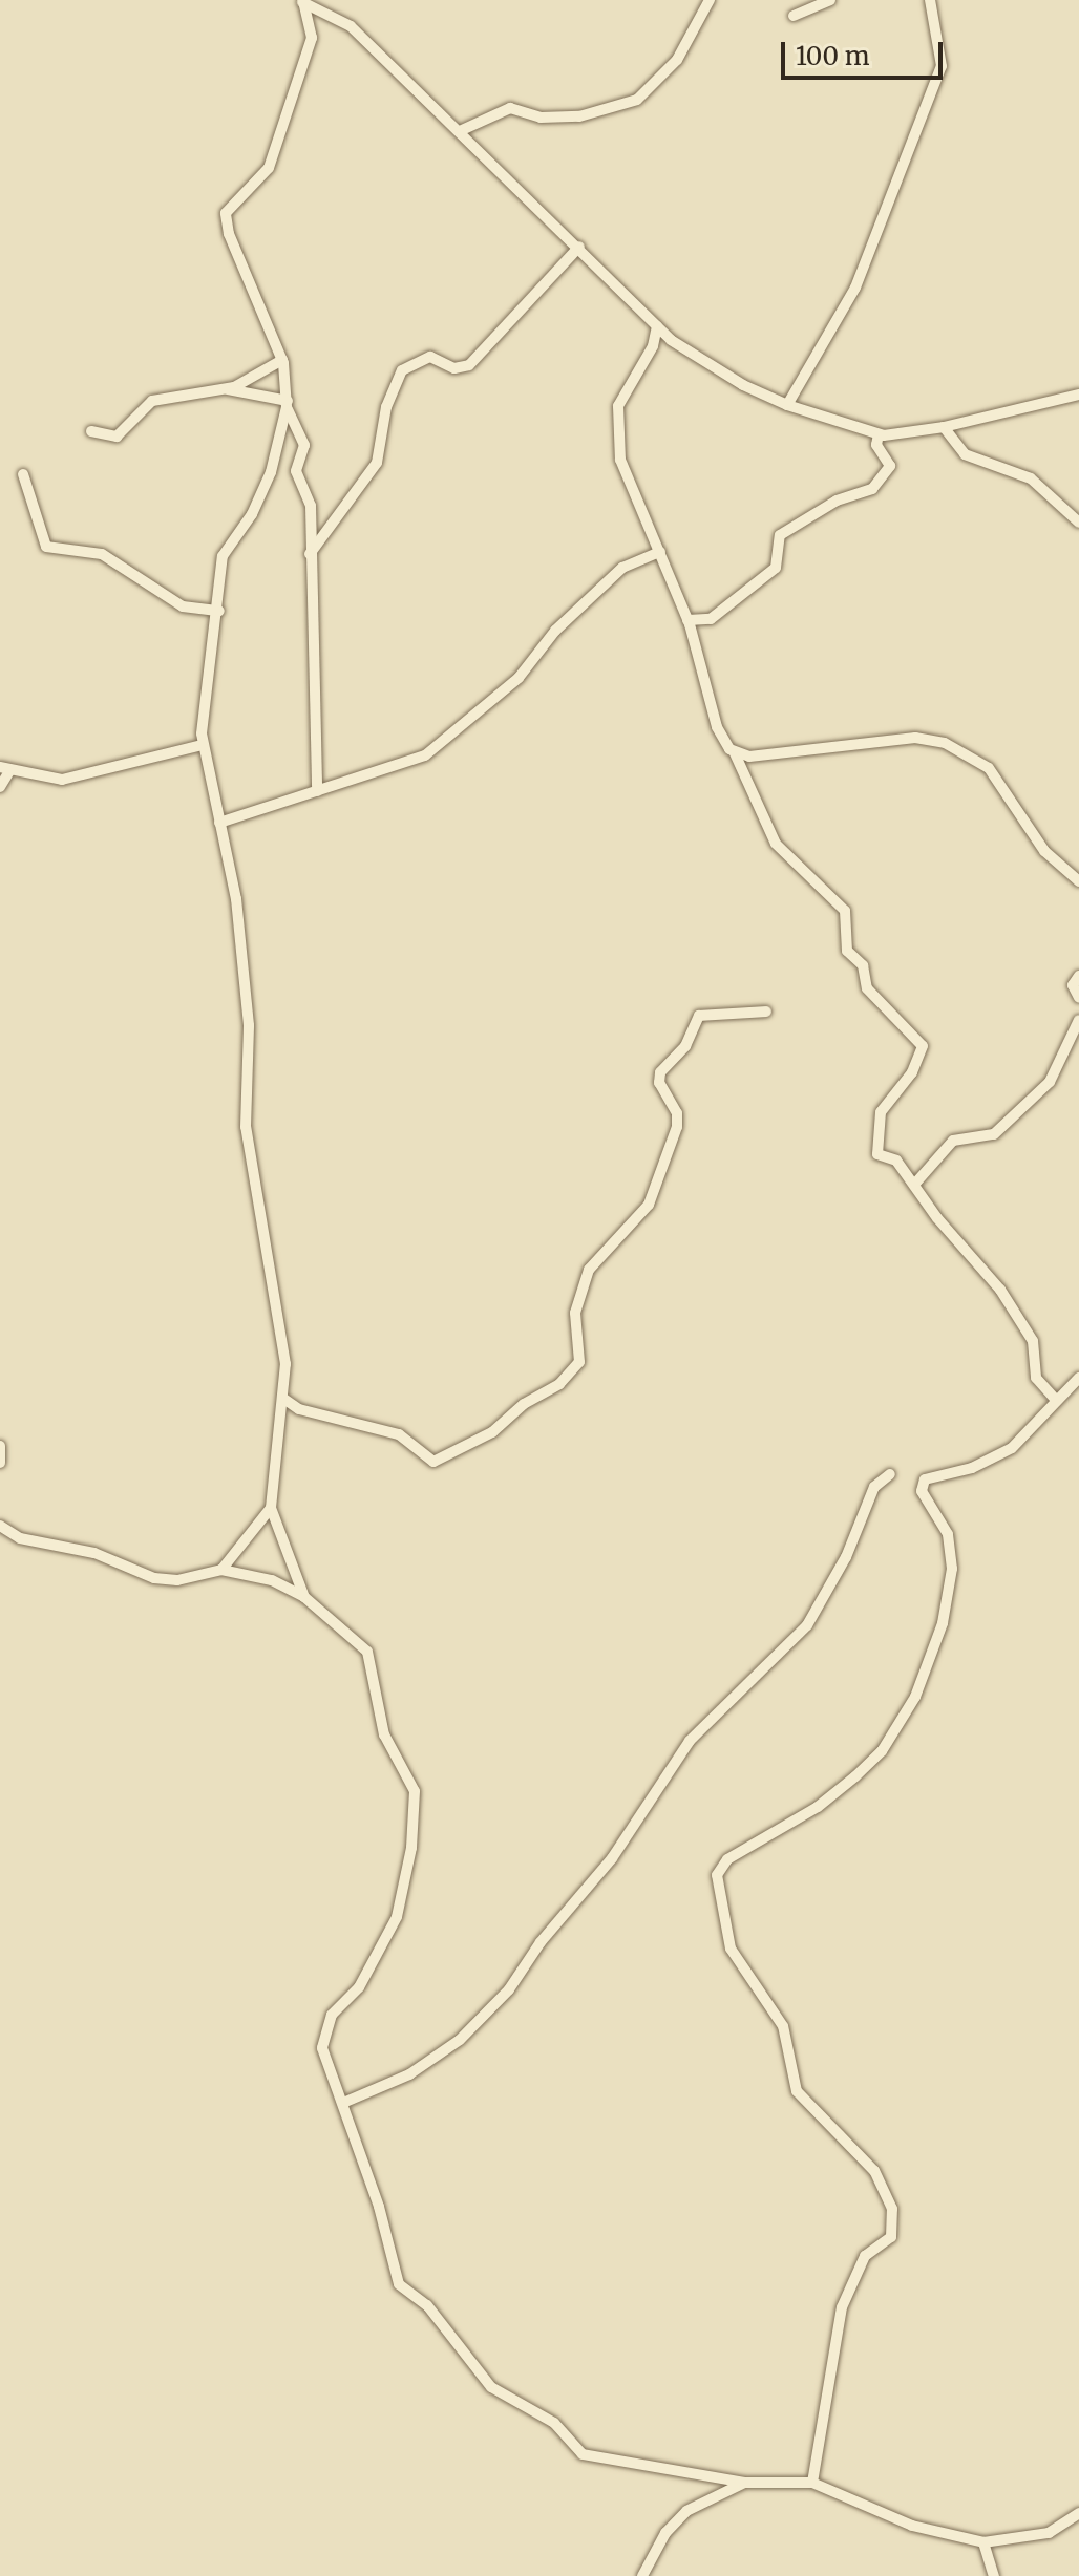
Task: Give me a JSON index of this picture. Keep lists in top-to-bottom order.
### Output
{
  "scale_bar": "100 m"
}
